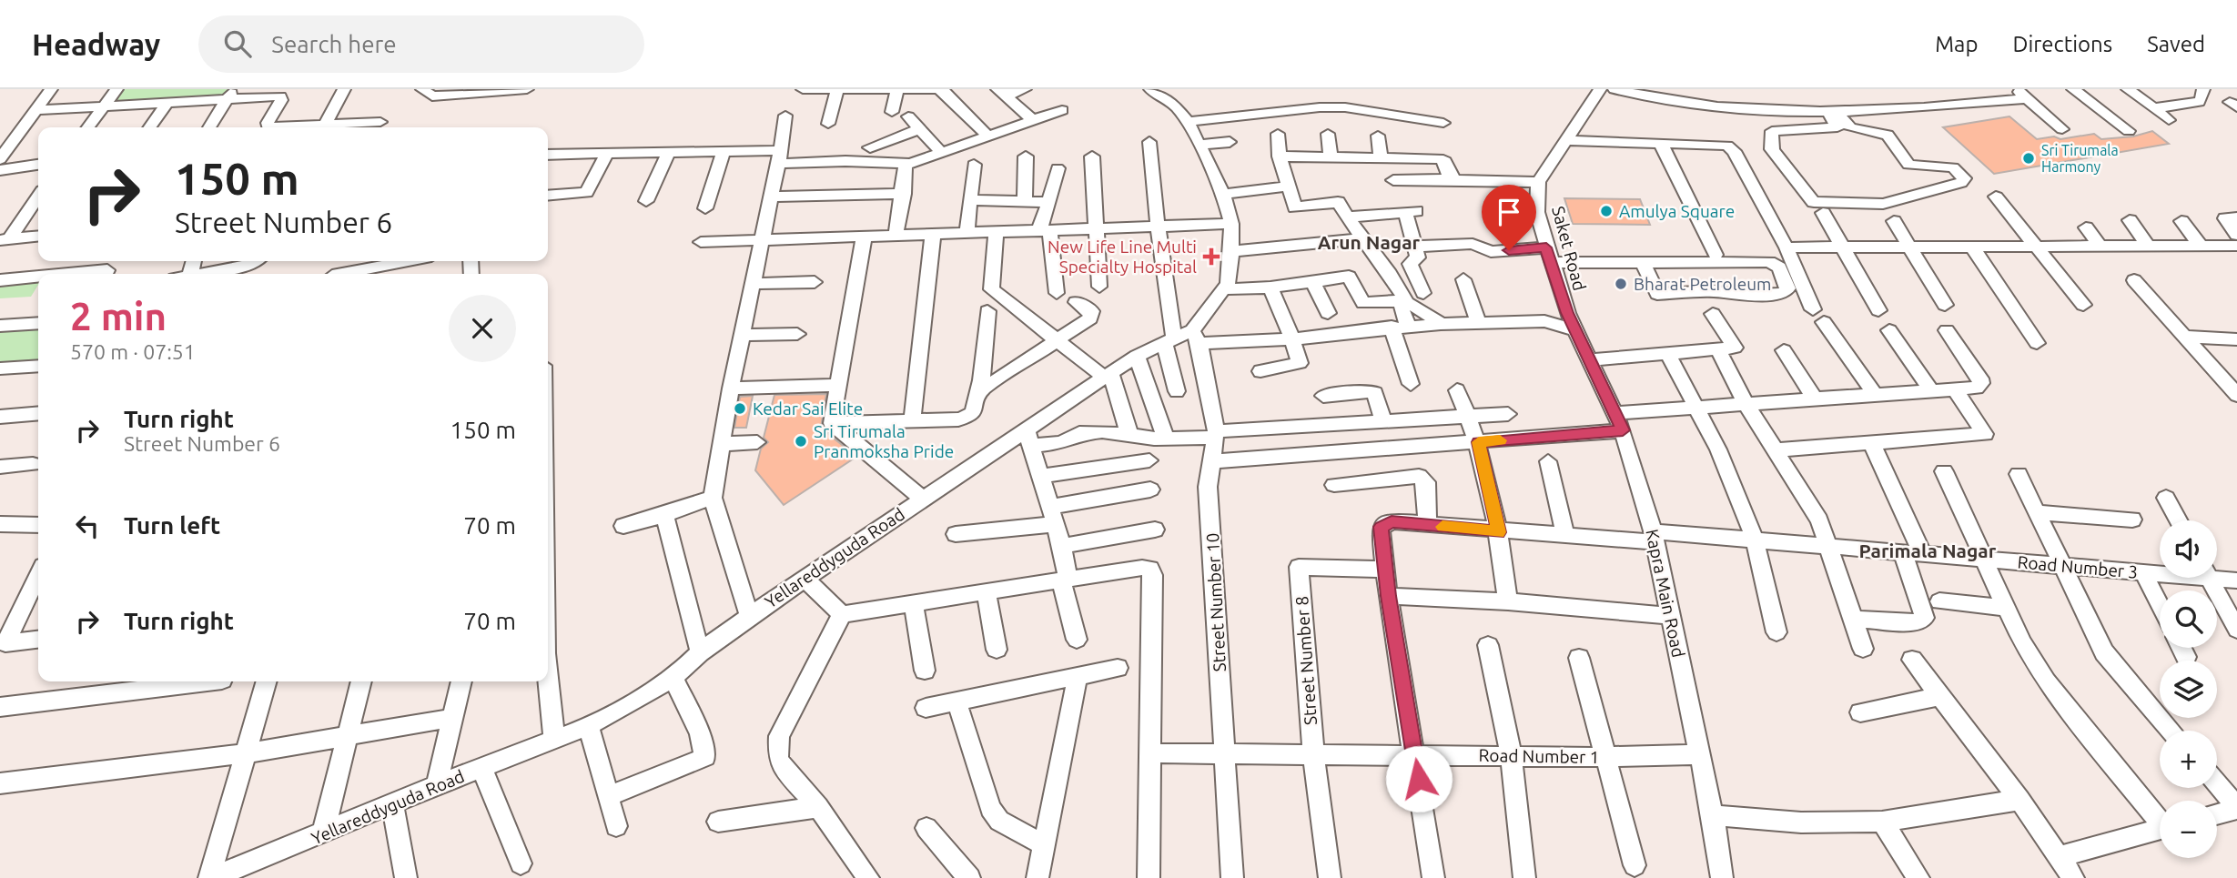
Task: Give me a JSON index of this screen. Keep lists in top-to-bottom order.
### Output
{
  "streets": {
    "street": [
      "Saket Road",
      "Yellareddyguda Road",
      "Road Number 3",
      "Kapra Main Road",
      "Street Number 10",
      "Street Number 8",
      "Road Number 1"
    ]
  },
  "crossings": [
    ["Saket Road", "Kapra Main Road"],
    ["Yellareddyguda Road", "Street Number 10"],
    ["Road Number 3", "Kapra Main Road"],
    ["Road Number 3", "Street Number 8"],
    ["Kapra Main Road", "Road Number 1"],
    ["Street Number 10", "Road Number 1"],
    ["Street Number 8", "Road Number 1"]
  ],
  "districts": ["Arun Nagar", "Parimala Nagar"],
  "places": {
    "other": [
      "Sri Tirumala Harmony",
      "Amulya Square",
      "Bharat Petroleum",
      "Kedar Sai Elite",
      "Sri Tirumala Pranmoksha Pride"
    ],
    "health": ["New Life Line Multi Specialty Hospital"]
  },
  "page": {
    "header": "Headway",
    "search": "Search here",
    "nav": ["Map", "Directions", "Saved"],
    "turn": ["150 m", "Street Number 6"],
    "heading": ["2 min", "570 m · 07:51"],
    "list": [
      {
        "name": "Turn right",
        "note": "Street Number 6",
        "value": "150 m"
      },
      {
        "name": "Turn left",
        "value": "70 m"
      },
      {
        "name": "Turn right",
        "value": "70 m"
      }
    ],
    "map_buttons": ["+", "−"]
  }
}
